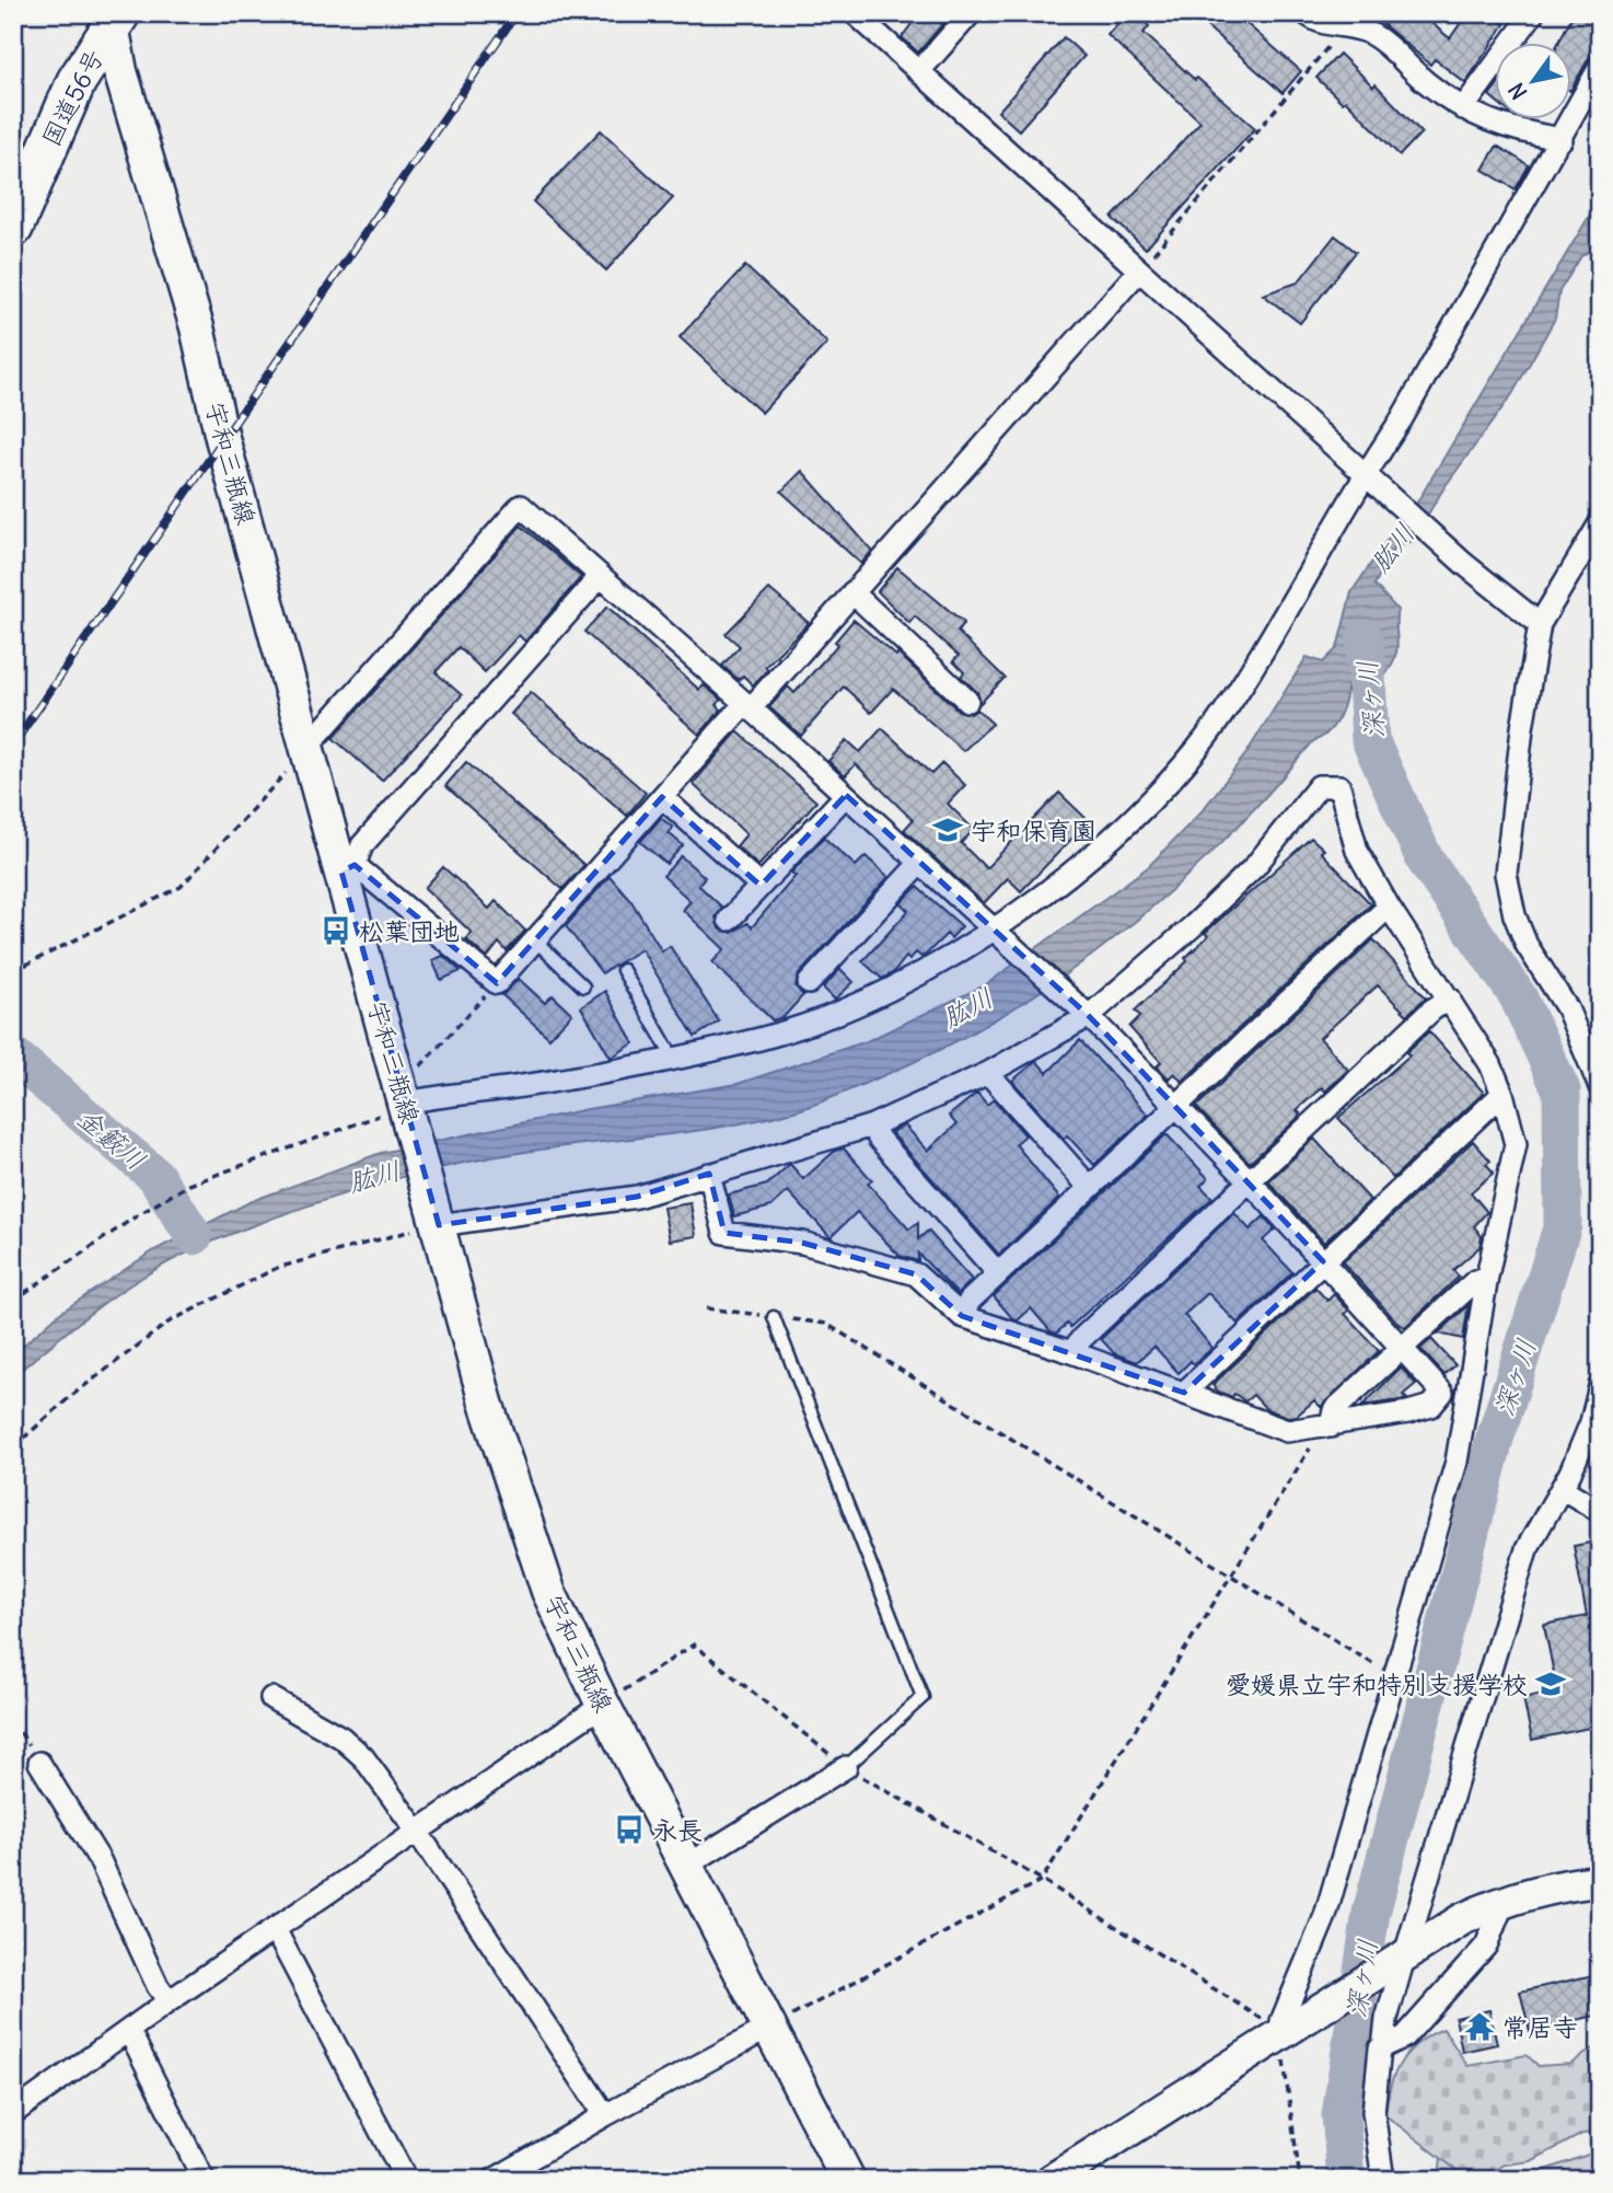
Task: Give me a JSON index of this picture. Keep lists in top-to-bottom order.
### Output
{
  "streets": {
    "highway": ["国道56号"],
    "main road": ["宇和三瓶線"]
  },
  "crossings": [
    ["国道56号", "宇和三瓶線"]
  ],
  "water": ["肱川", "深ヶ川", "金籔川"],
  "places": {
    "school or university": ["宇和保育園", "愛媛県立宇和特別支援学校"],
    "bus stop": ["松葉団地", "永長"],
    "temple": ["常居寺"]
  },
  "north": "bottom left"
}
